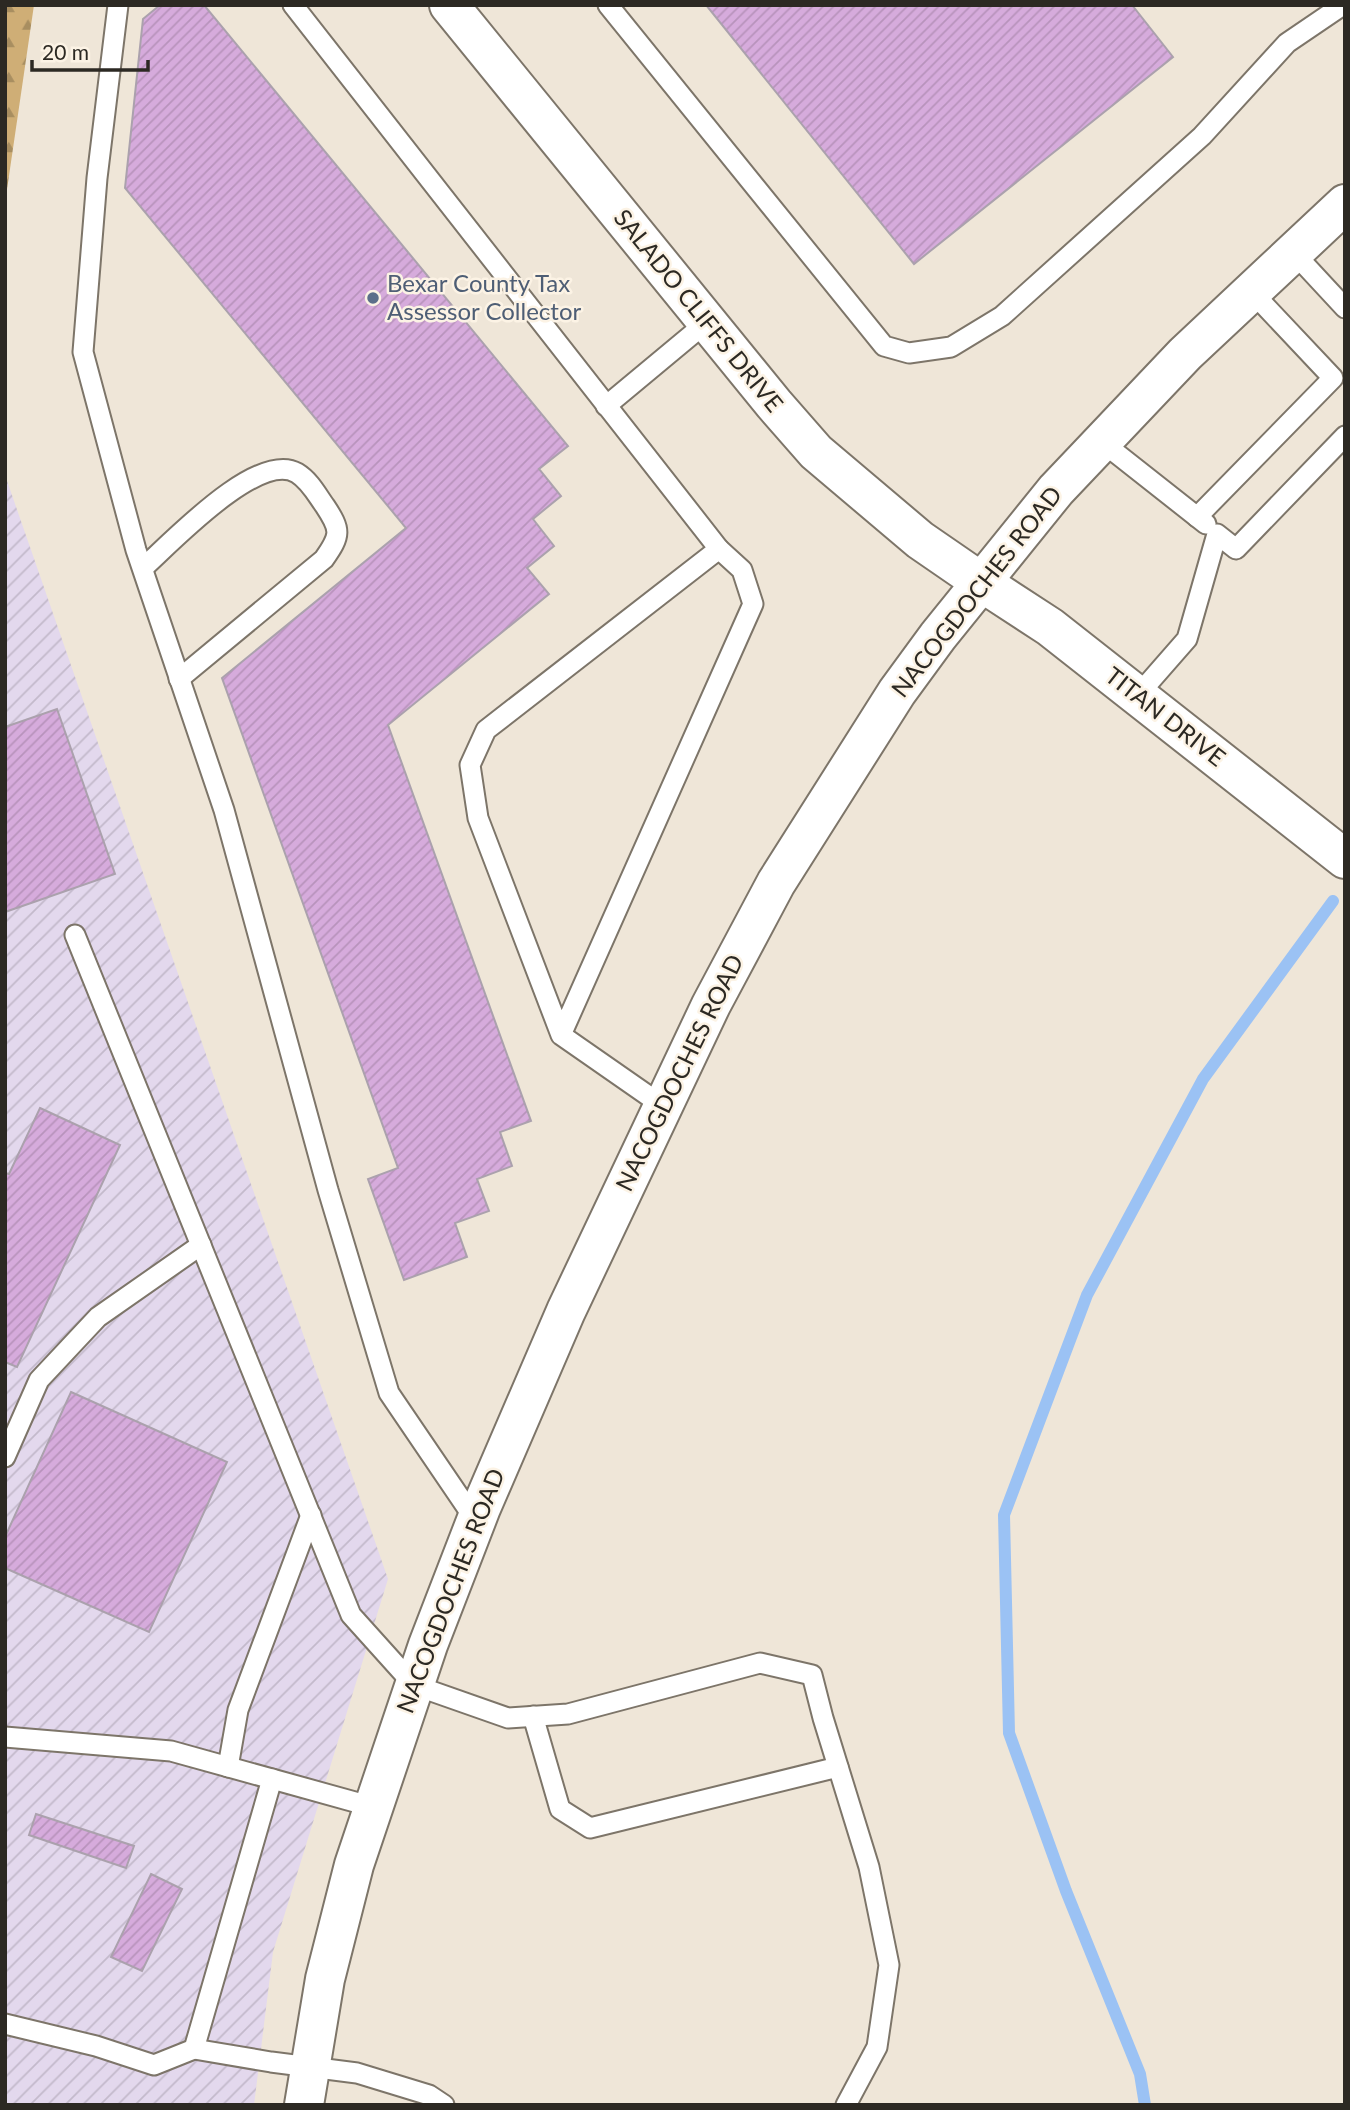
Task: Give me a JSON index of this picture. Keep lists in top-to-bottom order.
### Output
{
  "streets": {
    "main road": ["SALADO CLIFFS DRIVE", "NACOGDOCHES ROAD", "TITAN DRIVE"]
  },
  "crossings": [
    ["SALADO CLIFFS DRIVE", "NACOGDOCHES ROAD"],
    ["SALADO CLIFFS DRIVE", "TITAN DRIVE"],
    ["NACOGDOCHES ROAD", "TITAN DRIVE"]
  ],
  "places": ["Bexar County Tax Assessor Collector"],
  "scale_bar": "20 m"
}
